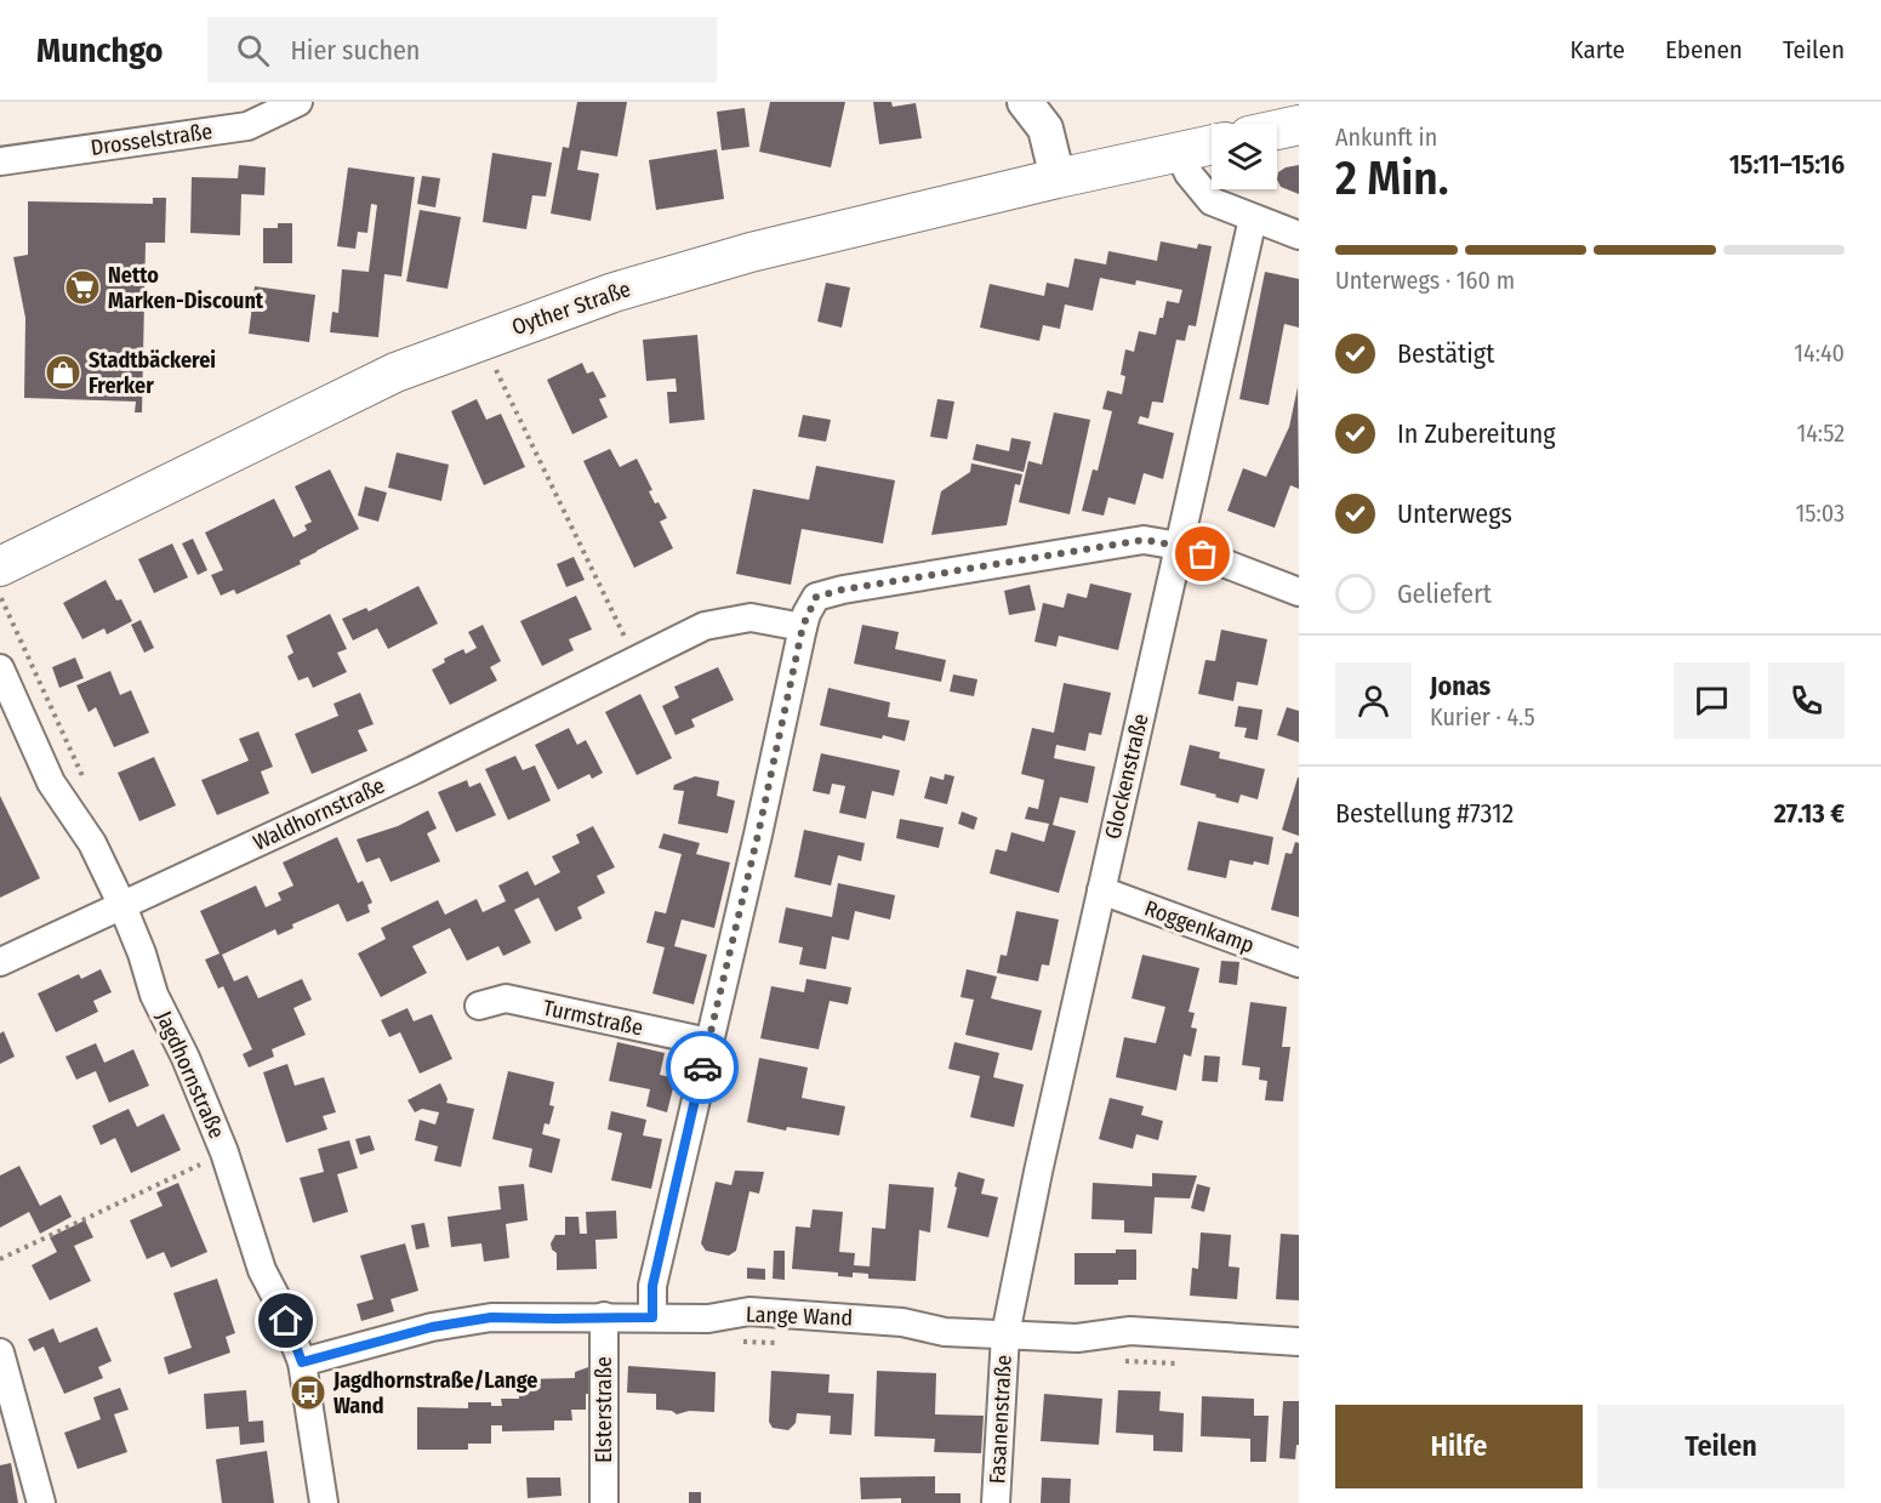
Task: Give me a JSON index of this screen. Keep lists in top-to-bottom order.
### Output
{
  "streets": {
    "main road": ["Oyther Straße"],
    "street": [
      "Drosselstraße",
      "Glockenstraße",
      "Waldhornstraße",
      "Roggenkamp",
      "Turmstraße",
      "Jagdhornstraße",
      "Lange Wand",
      "Elsterstraße",
      "Fasanenstraße"
    ]
  },
  "crossings": [
    ["Glockenstraße", "Roggenkamp"],
    ["Glockenstraße", "Lange Wand"],
    ["Glockenstraße", "Fasanenstraße"],
    ["Waldhornstraße", "Jagdhornstraße"],
    ["Jagdhornstraße", "Lange Wand"],
    ["Lange Wand", "Elsterstraße"],
    ["Lange Wand", "Fasanenstraße"]
  ],
  "places": {
    "supermarket": ["Netto Marken-Discount"],
    "shop": ["Stadtbäckerei Frerker"],
    "bus stop": ["Jagdhornstraße/Lange Wand"]
  },
  "page": {
    "header": "Munchgo",
    "search": "Hier suchen",
    "nav": ["Karte", "Ebenen", "Teilen"],
    "heading": ["2 Min.", "Ankunft in", "15:11–15:16"],
    "panel": [
      "Jonas",
      "Kurier · 4.5",
      "Bestellung #7312",
      "27.13 €"
    ],
    "bar": "Unterwegs · 160 m",
    "list": [
      ["Bestätigt", "14:40"],
      ["In Zubereitung", "14:52"],
      ["Unterwegs", "15:03"],
      "Geliefert"
    ],
    "buttons": ["Hilfe", "Teilen"]
  }
}
